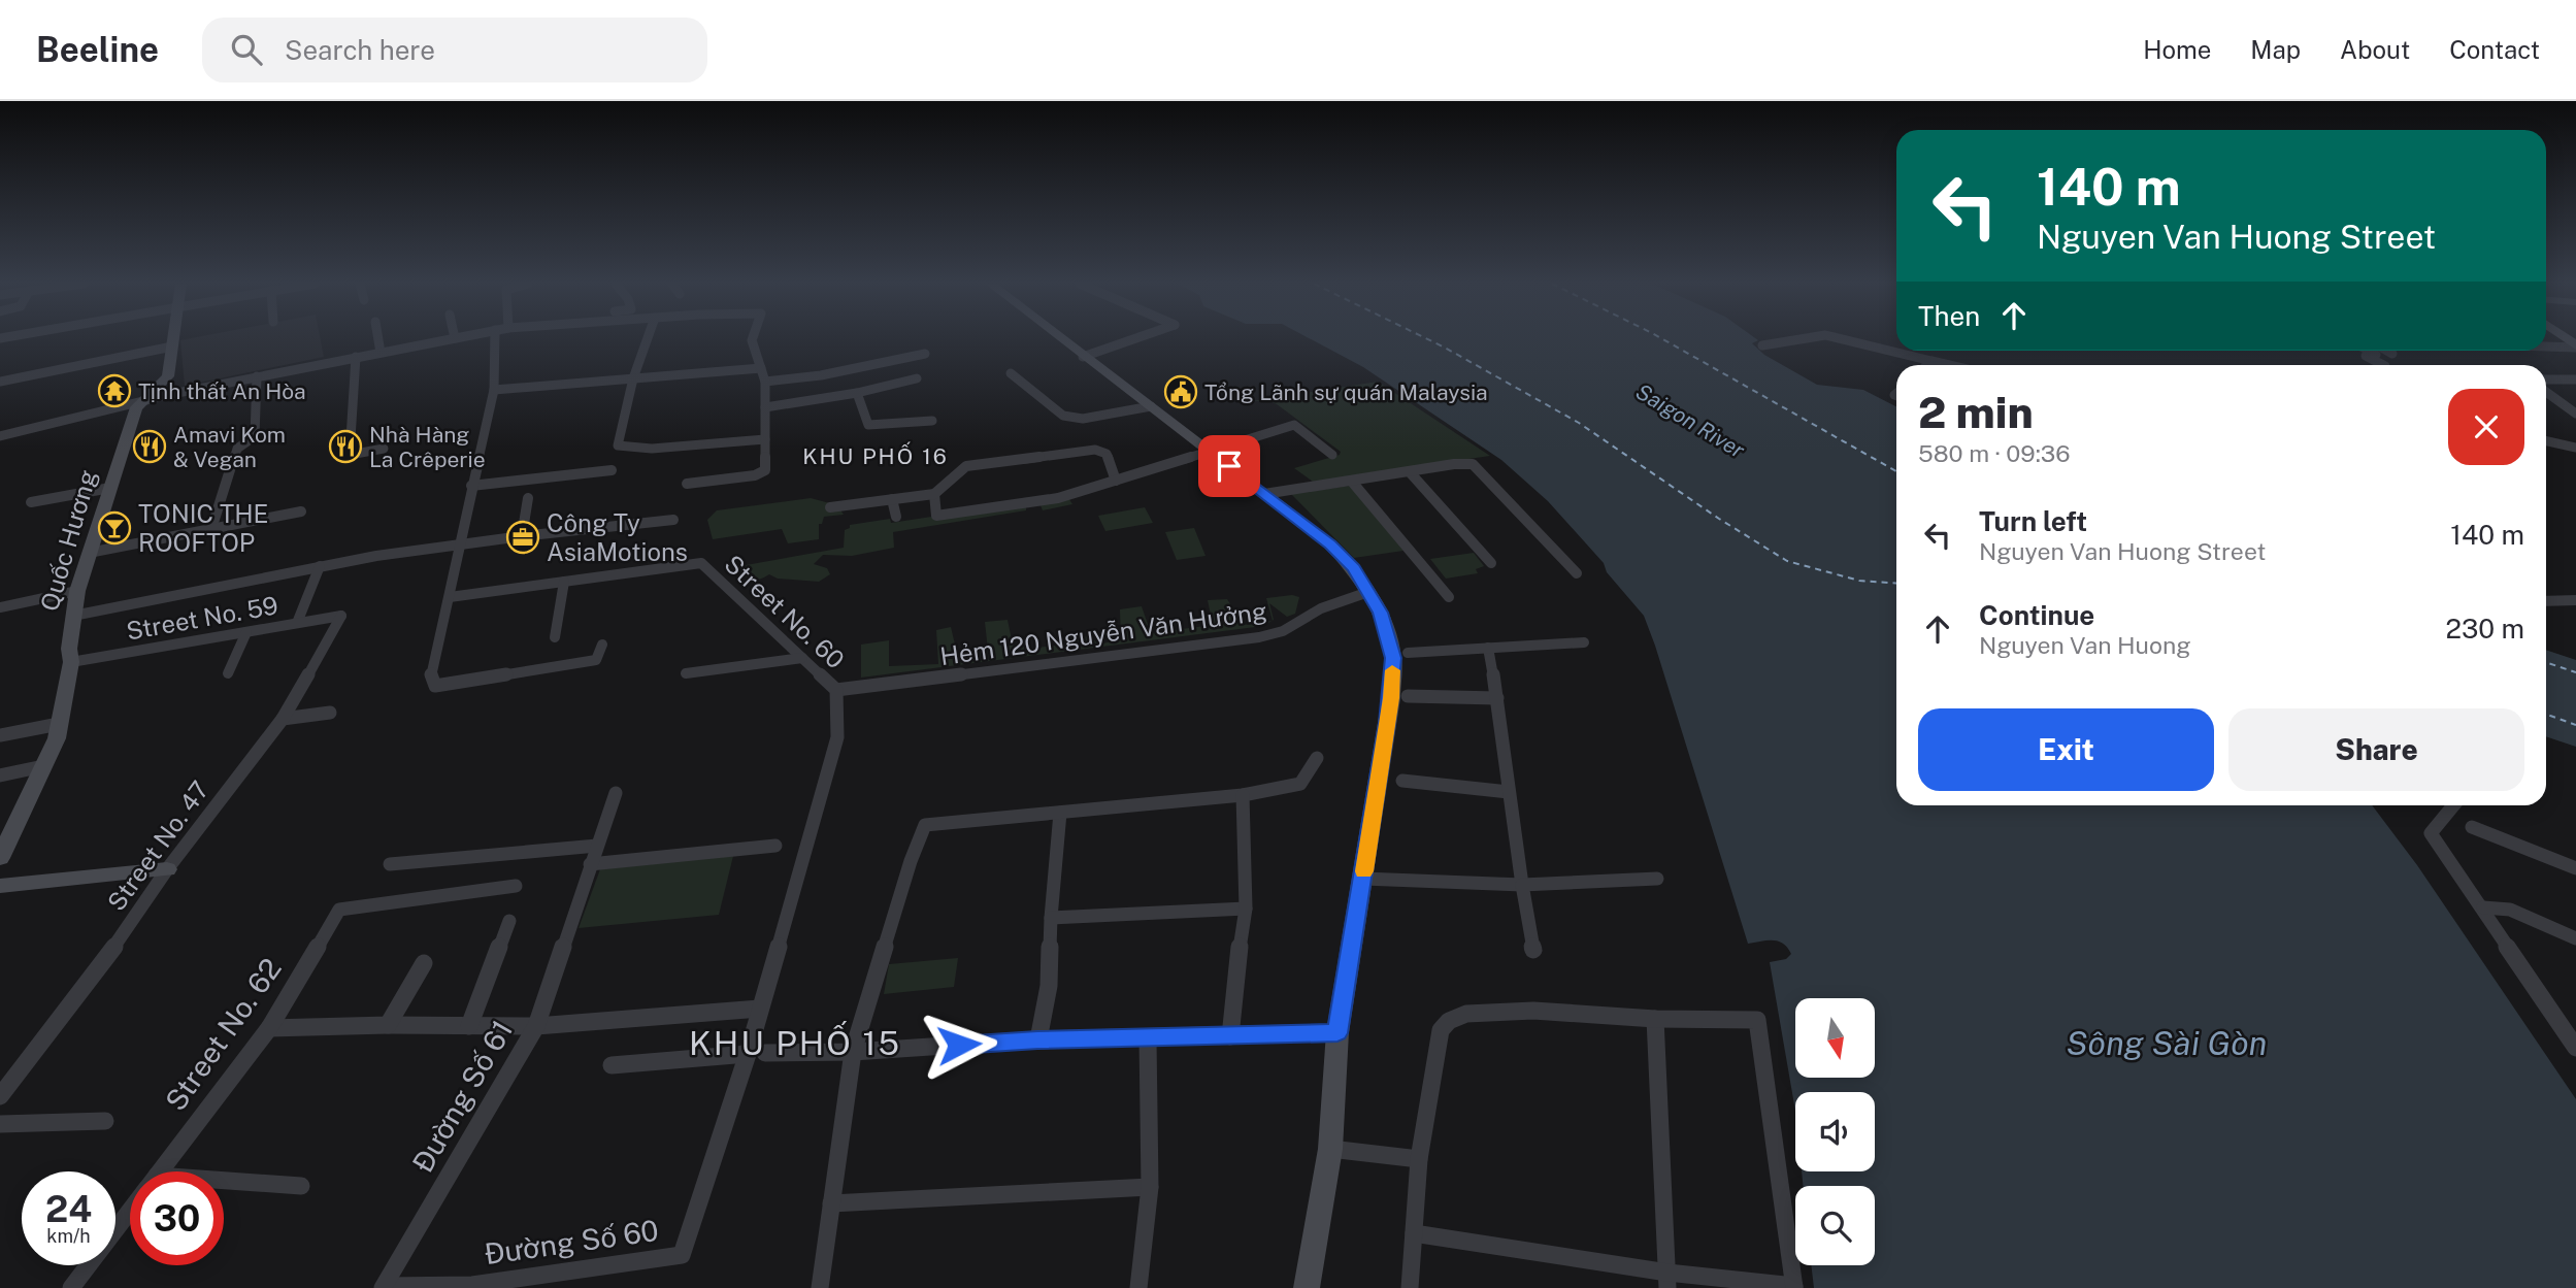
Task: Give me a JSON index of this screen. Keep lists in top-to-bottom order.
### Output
{
  "streets": {
    "main road": ["Quốc Hương"],
    "street": [
      "Street No. 60",
      "Street No. 59",
      "Hẻm 120 Nguyễn Văn Hưởng",
      "Street No. 47",
      "Street No. 62",
      "Đường Số 61",
      "Đường Số 60"
    ]
  },
  "crossings": [
    ["Quốc Hương", "Street No. 59"],
    ["Street No. 60", "Hẻm 120 Nguyễn Văn Hưởng"],
    ["Street No. 60", "Đường Số 60"],
    ["Street No. 59", "Street No. 47"],
    ["Đường Số 61", "Đường Số 60"]
  ],
  "districts": ["KHU PHỐ 16", "KHU PHỐ 15"],
  "water": ["Saigon River", "Sông Sài Gòn"],
  "places": {
    "temple": ["Tịnh thất An Hòa"],
    "public building": ["Tổng Lãnh sự quán Malaysia"],
    "restaurant": ["Amavi Kom & Vegan", "Nhà Hàng La Crêperie"],
    "bar": ["TONIC THE ROOFTOP"],
    "office": ["Công Ty AsiaMotions"]
  },
  "north": "bottom",
  "page": {
    "header": "Beeline",
    "search": "Search here",
    "nav": [
      "Home",
      "Map",
      "About",
      "Contact"
    ],
    "turn": ["140 m", "Nguyen Van Huong Street"],
    "then": "Then",
    "heading": ["2 min", "580 m · 09:36"],
    "list": [
      {
        "name": "Turn left",
        "note": "Nguyen Van Huong Street",
        "value": "140 m"
      },
      {
        "name": "Continue",
        "note": "Nguyen Van Huong",
        "value": "230 m"
      }
    ],
    "buttons": ["Exit", "Share"],
    "speed": "24 km/h",
    "limit": "30"
  }
}
